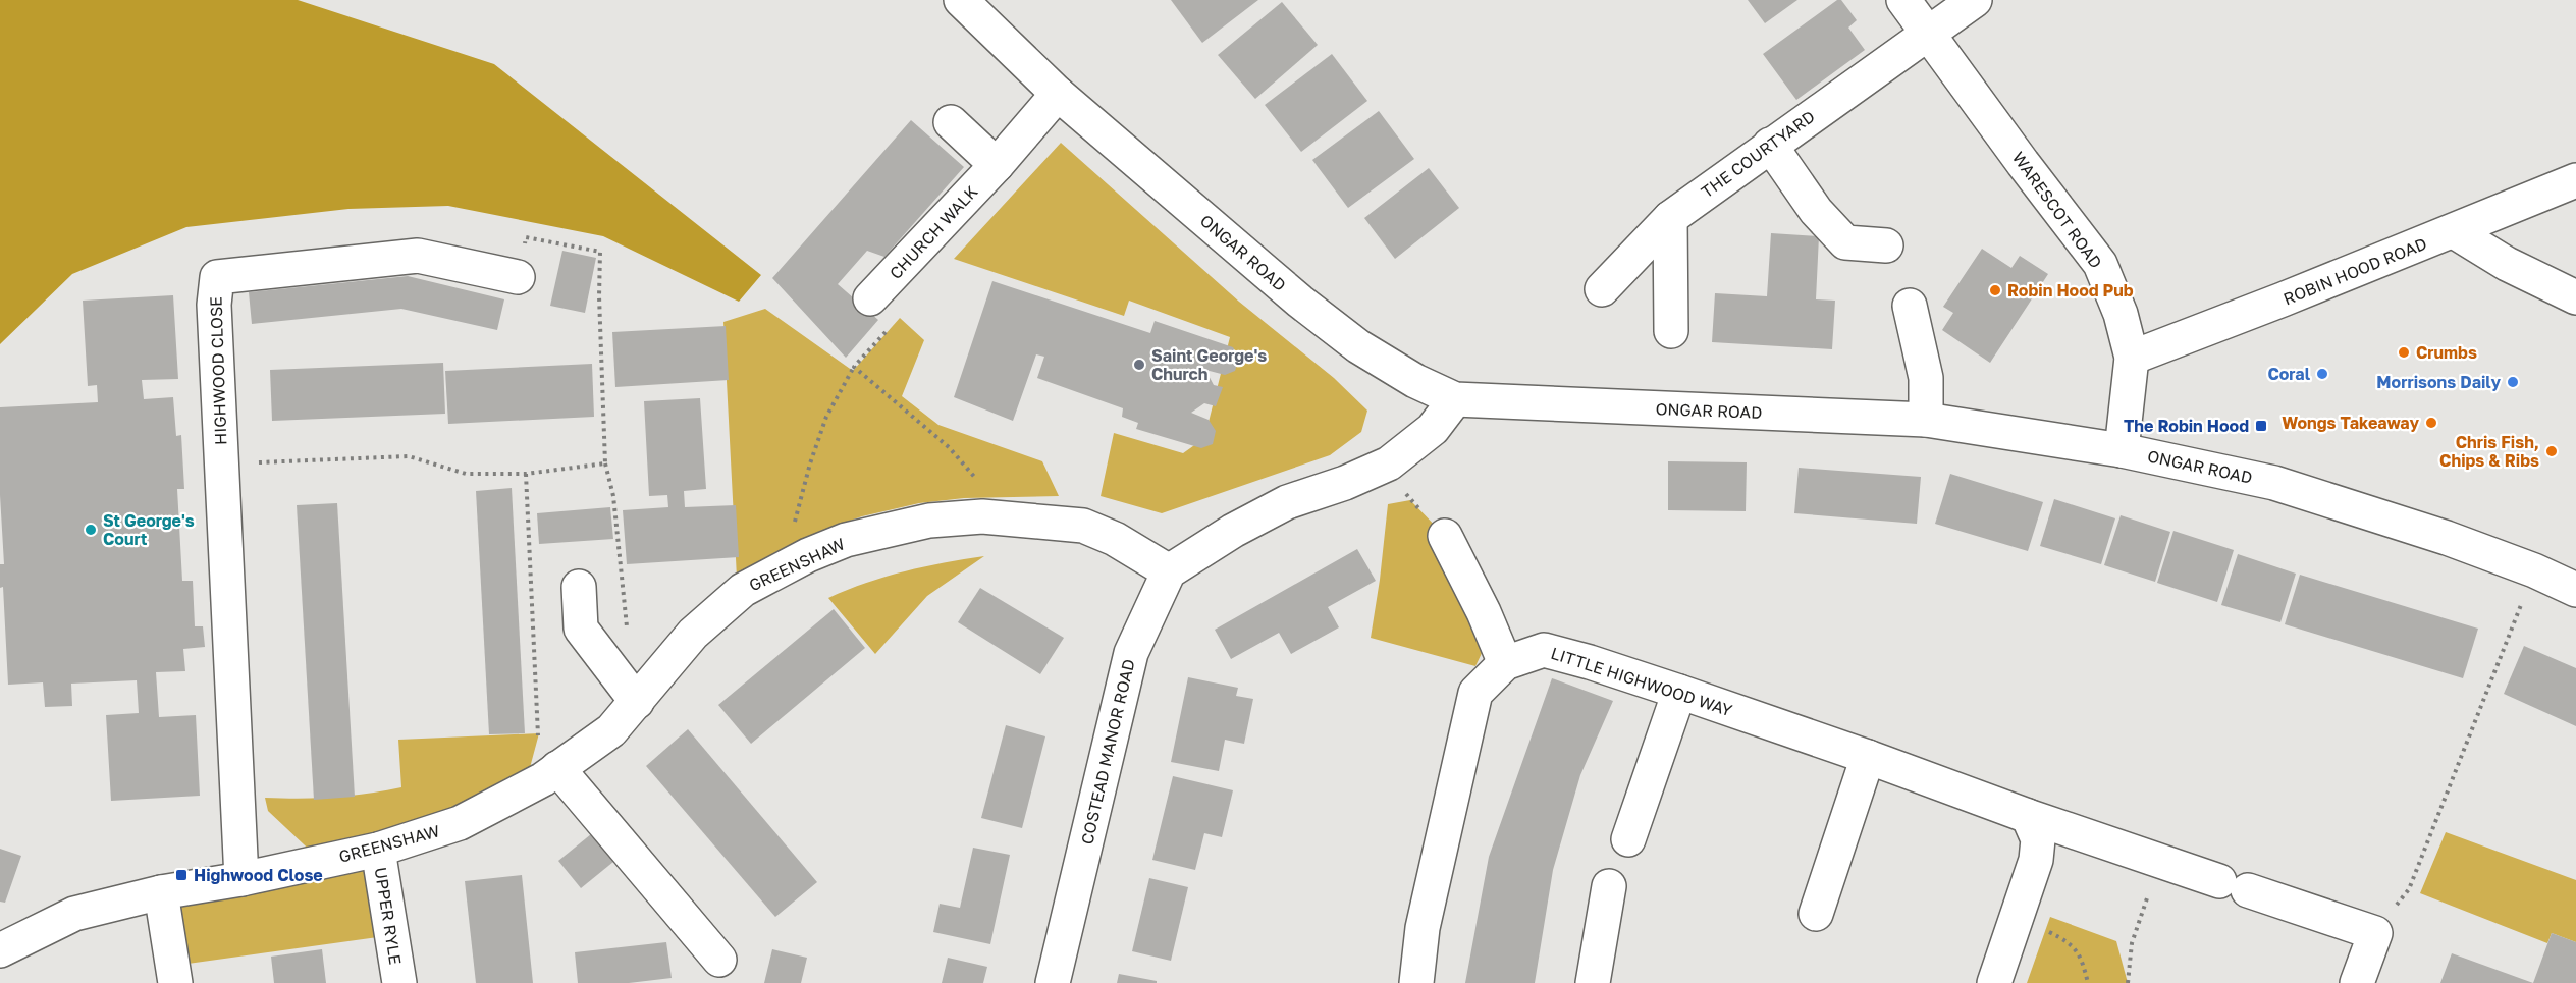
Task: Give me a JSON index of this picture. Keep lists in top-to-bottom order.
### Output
{
  "streets": {
    "street": [
      "THE COURTYARD",
      "WARESCOT ROAD",
      "CHURCH WALK",
      "ONGAR ROAD",
      "ROBIN HOOD ROAD",
      "HIGHWOOD CLOSE",
      "GREENSHAW",
      "LITTLE HIGHWOOD WAY",
      "COSTEAD MANOR ROAD",
      "UPPER RYLE"
    ]
  },
  "crossings": [
    ["THE COURTYARD", "WARESCOT ROAD"],
    ["WARESCOT ROAD", "ONGAR ROAD"],
    ["WARESCOT ROAD", "ROBIN HOOD ROAD"],
    ["CHURCH WALK", "ONGAR ROAD"],
    ["HIGHWOOD CLOSE", "GREENSHAW"],
    ["GREENSHAW", "COSTEAD MANOR ROAD"],
    ["GREENSHAW", "UPPER RYLE"]
  ],
  "places": {
    "other": [
      "Robin Hood Pub",
      "Crumbs",
      "Saint George's Church",
      "Coral",
      "Morrisons Daily",
      "Wongs Takeaway",
      "Chris Fish, Chips & Ribs",
      "St George's Court"
    ],
    "transit": ["The Robin Hood", "Highwood Close"]
  }
}
